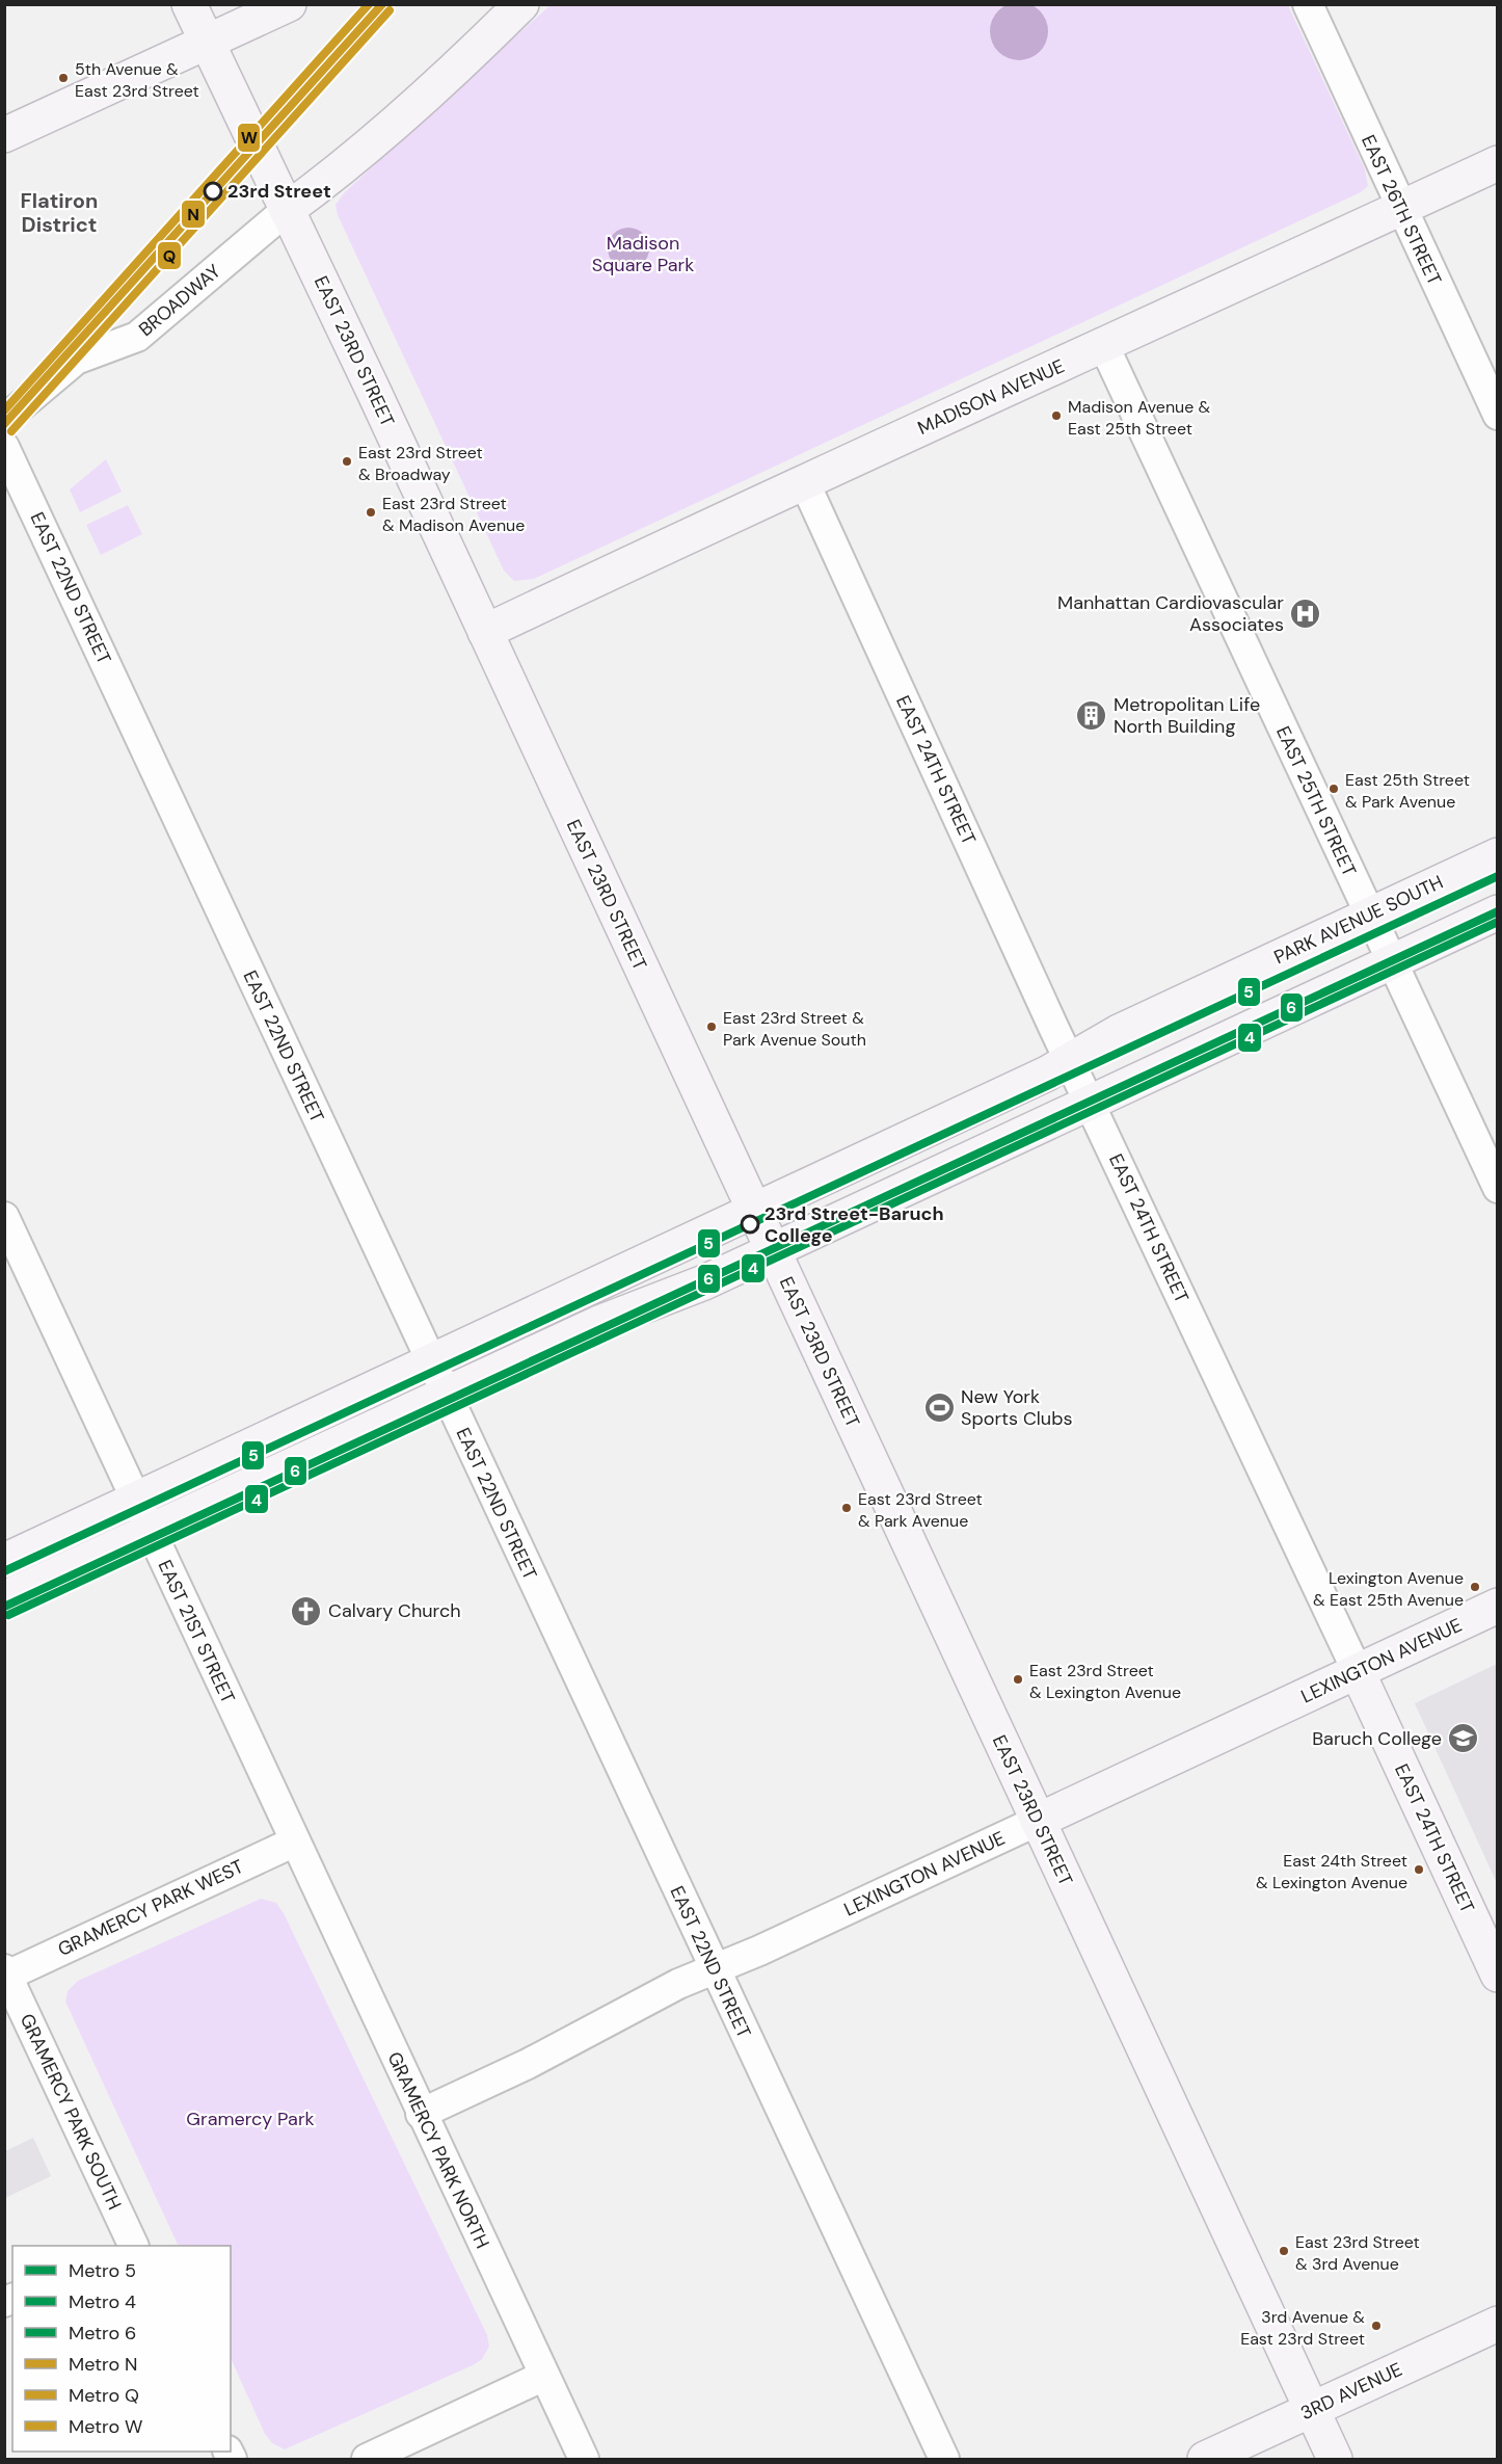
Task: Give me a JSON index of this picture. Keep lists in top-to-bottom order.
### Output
{
  "streets": {
    "main road": [
      "EAST 23RD STREET",
      "MADISON AVENUE",
      "EAST 24TH STREET",
      "PARK AVENUE SOUTH",
      "LEXINGTON AVENUE",
      "3RD AVENUE"
    ],
    "street": [
      "EAST 26TH STREET",
      "BROADWAY",
      "EAST 22ND STREET",
      "EAST 25TH STREET",
      "EAST 21ST STREET",
      "GRAMERCY PARK WEST",
      "GRAMERCY PARK SOUTH",
      "GRAMERCY PARK NORTH"
    ]
  },
  "crossings": [
    ["EAST 26TH STREET", "MADISON AVENUE"],
    ["BROADWAY", "EAST 23RD STREET"],
    ["EAST 23RD STREET", "MADISON AVENUE"],
    ["EAST 23RD STREET", "PARK AVENUE SOUTH"],
    ["EAST 23RD STREET", "LEXINGTON AVENUE"],
    ["EAST 23RD STREET", "3RD AVENUE"],
    ["MADISON AVENUE", "EAST 24TH STREET"],
    ["MADISON AVENUE", "EAST 25TH STREET"],
    ["EAST 22ND STREET", "PARK AVENUE SOUTH"],
    ["EAST 22ND STREET", "LEXINGTON AVENUE"],
    ["EAST 24TH STREET", "PARK AVENUE SOUTH"],
    ["EAST 24TH STREET", "LEXINGTON AVENUE"],
    ["EAST 25TH STREET", "PARK AVENUE SOUTH"],
    ["PARK AVENUE SOUTH", "EAST 21ST STREET"],
    ["EAST 21ST STREET", "GRAMERCY PARK WEST"],
    ["EAST 21ST STREET", "GRAMERCY PARK NORTH"],
    ["LEXINGTON AVENUE", "GRAMERCY PARK NORTH"],
    ["GRAMERCY PARK WEST", "GRAMERCY PARK SOUTH"],
    ["GRAMERCY PARK WEST", "GRAMERCY PARK NORTH"]
  ],
  "districts": ["Flatiron District"],
  "parks": ["Madison Square Park", "Gramercy Park"],
  "places": {
    "other": [
      "5th Avenue & East 23rd Street",
      "23rd Street",
      "Madison Avenue & East 25th Street",
      "East 23rd Street & Broadway",
      "East 23rd Street & Madison Avenue",
      "East 25th Street & Park Avenue",
      "East 23rd Street & Park Avenue South",
      "23rd Street-Baruch College",
      "East 23rd Street & Park Avenue",
      "Lexington Avenue & East 25th Avenue",
      "East 23rd Street & Lexington Avenue",
      "East 24th Street & Lexington Avenue",
      "East 23rd Street & 3rd Avenue",
      "3rd Avenue & East 23rd Street"
    ],
    "hospital": ["Manhattan Cardiovascular Associates"],
    "building": ["Metropolitan Life North Building"],
    "sports": ["New York Sports Clubs"],
    "church": ["Calvary Church"],
    "school or university": ["Baruch College"]
  },
  "lines": [
    "metro line N",
    "metro line W",
    "metro line Q",
    "metro line 5",
    "metro line 6",
    "metro line 4"
  ],
  "legend": [
    "Metro 5",
    "Metro 4",
    "Metro 6",
    "Metro N",
    "Metro Q",
    "Metro W"
  ]
}
